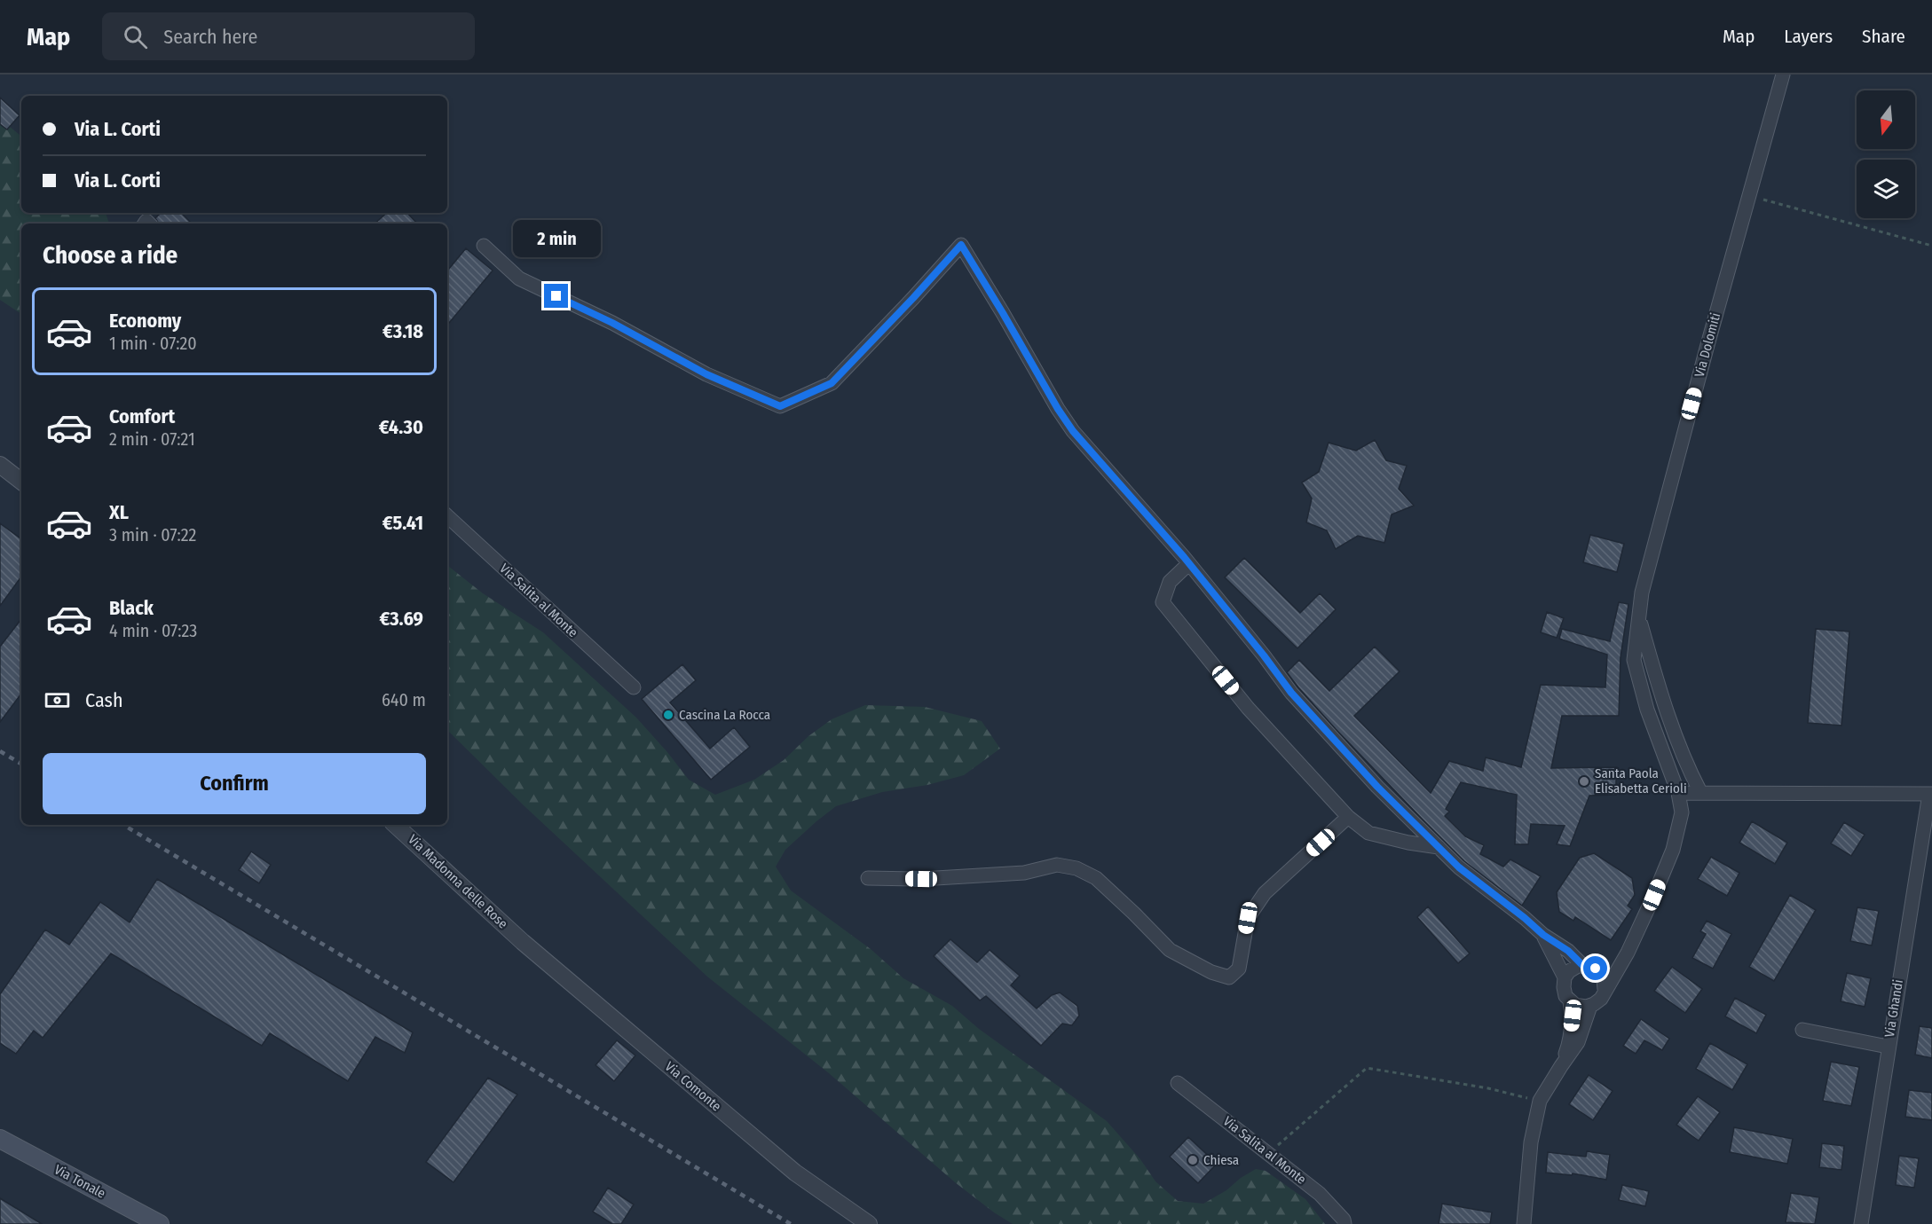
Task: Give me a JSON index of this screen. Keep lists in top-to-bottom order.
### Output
{
  "streets": {
    "main road": ["Via Tonale"],
    "street": [
      "Via Dolomiti",
      "Via Salita al Monte",
      "Via Madonna delle Rose",
      "Via Ghandi",
      "Via Comonte"
    ]
  },
  "crossings": [
    ["Via Madonna delle Rose", "Via Comonte"]
  ],
  "places": ["Cascina La Rocca", "Santa Paola Elisabetta Cerioli", "Chiesa"],
  "north": "bottom",
  "page": {
    "header": "Map",
    "search": "Search here",
    "nav": ["Map", "Layers", "Share"],
    "banner": ["Via L. Corti", "Via L. Corti"],
    "bubble": "2 min",
    "heading": "Choose a ride",
    "list": [
      {
        "name": "Economy",
        "note": "1 min · 07:20",
        "value": "€3.18"
      },
      {
        "name": "Comfort",
        "note": "2 min · 07:21",
        "value": "€4.30"
      },
      {
        "name": "XL",
        "note": "3 min · 07:22",
        "value": "€5.41"
      },
      {
        "name": "Black",
        "note": "4 min · 07:23",
        "value": "€3.69"
      }
    ],
    "pay": ["Cash", "640 m"],
    "buttons": "Confirm"
  }
}
